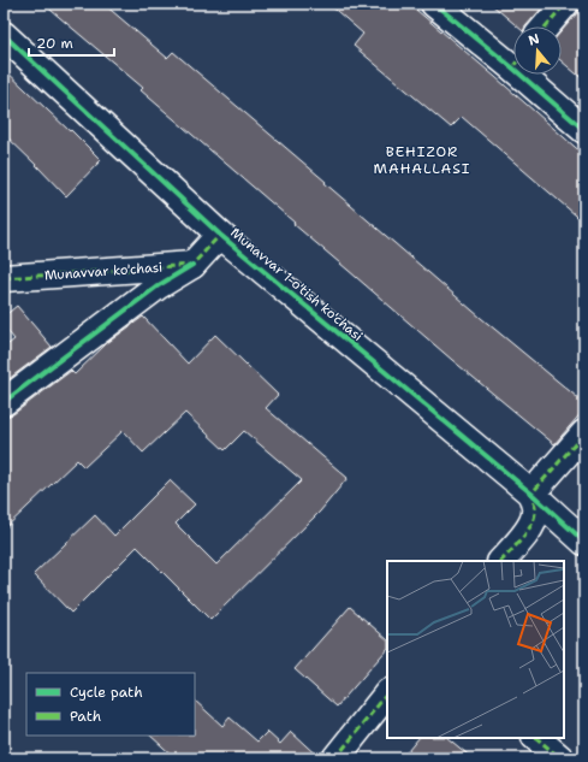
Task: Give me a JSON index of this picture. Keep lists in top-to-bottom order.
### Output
{
  "streets": {
    "street": ["Munavvar ko'chasi", "Munavvar 1-o'tish ko'chasi"]
  },
  "districts": ["BEHIZOR MAHALLASI"],
  "legend": ["Cycle path", "Path"],
  "scale_bar": "20 m",
  "north": "top"
}
